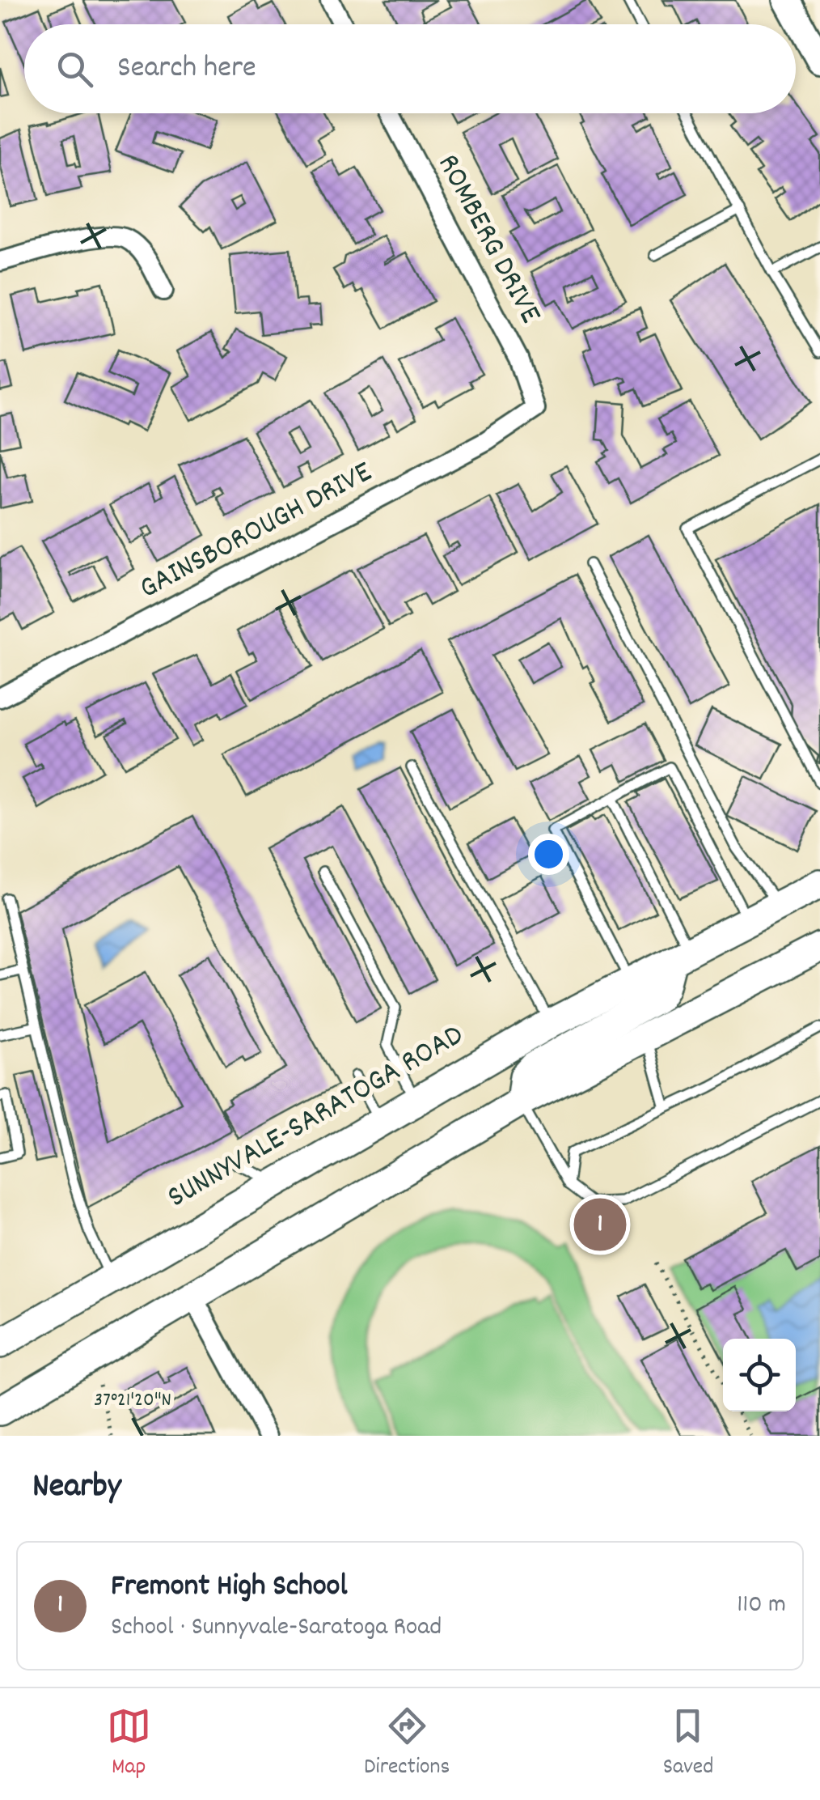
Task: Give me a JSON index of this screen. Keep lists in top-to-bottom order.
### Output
{
  "streets": {
    "main road": ["SUNNYVALE-SARATOGA ROAD"],
    "street": ["ROMBERG DRIVE", "GAINSBOROUGH DRIVE"]
  },
  "crossings": [
    ["ROMBERG DRIVE", "GAINSBOROUGH DRIVE"]
  ],
  "page": {
    "search": "Search here",
    "pins": "1",
    "heading": "Nearby",
    "list": [
      {
        "mark": "1",
        "name": "Fremont High School",
        "note": "School · Sunnyvale-Saratoga Road",
        "value": "110 m"
      }
    ],
    "nav": ["Map", "Directions", "Saved"]
  },
  "coordinates": ["37°21'20\"N"]
}
